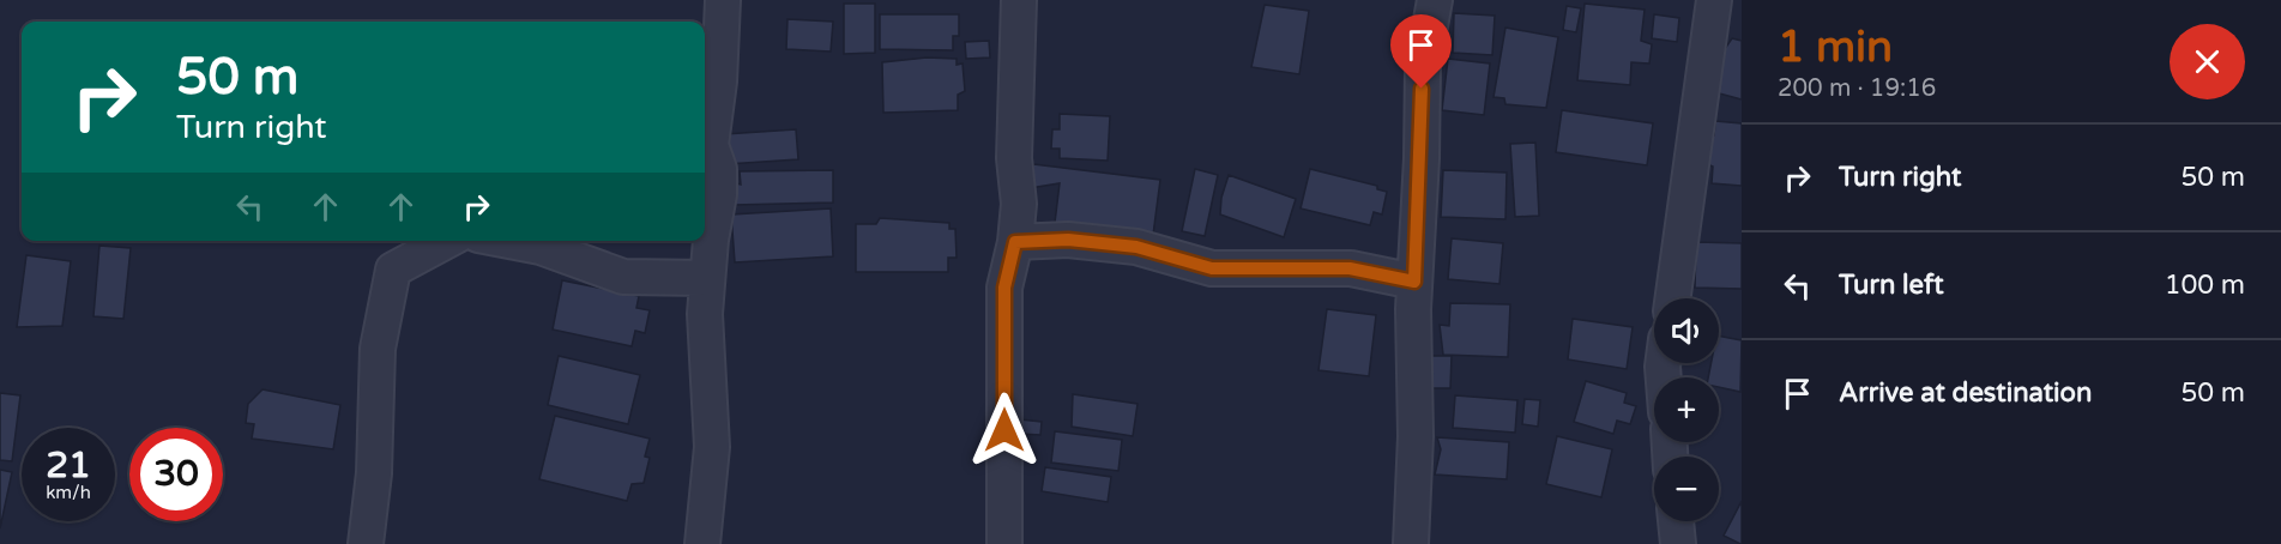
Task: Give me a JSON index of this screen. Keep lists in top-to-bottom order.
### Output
{
  "page": {
    "heading": ["1 min", "200 m · 19:16"],
    "turn": ["50 m", "Turn right"],
    "list": [
      {
        "name": "Turn right",
        "value": "50 m"
      },
      {
        "name": "Turn left",
        "value": "100 m"
      },
      {
        "name": "Arrive at destination",
        "value": "50 m"
      }
    ],
    "map_buttons": ["+", "−"],
    "speed": "21 km/h",
    "limit": "30"
  }
}
